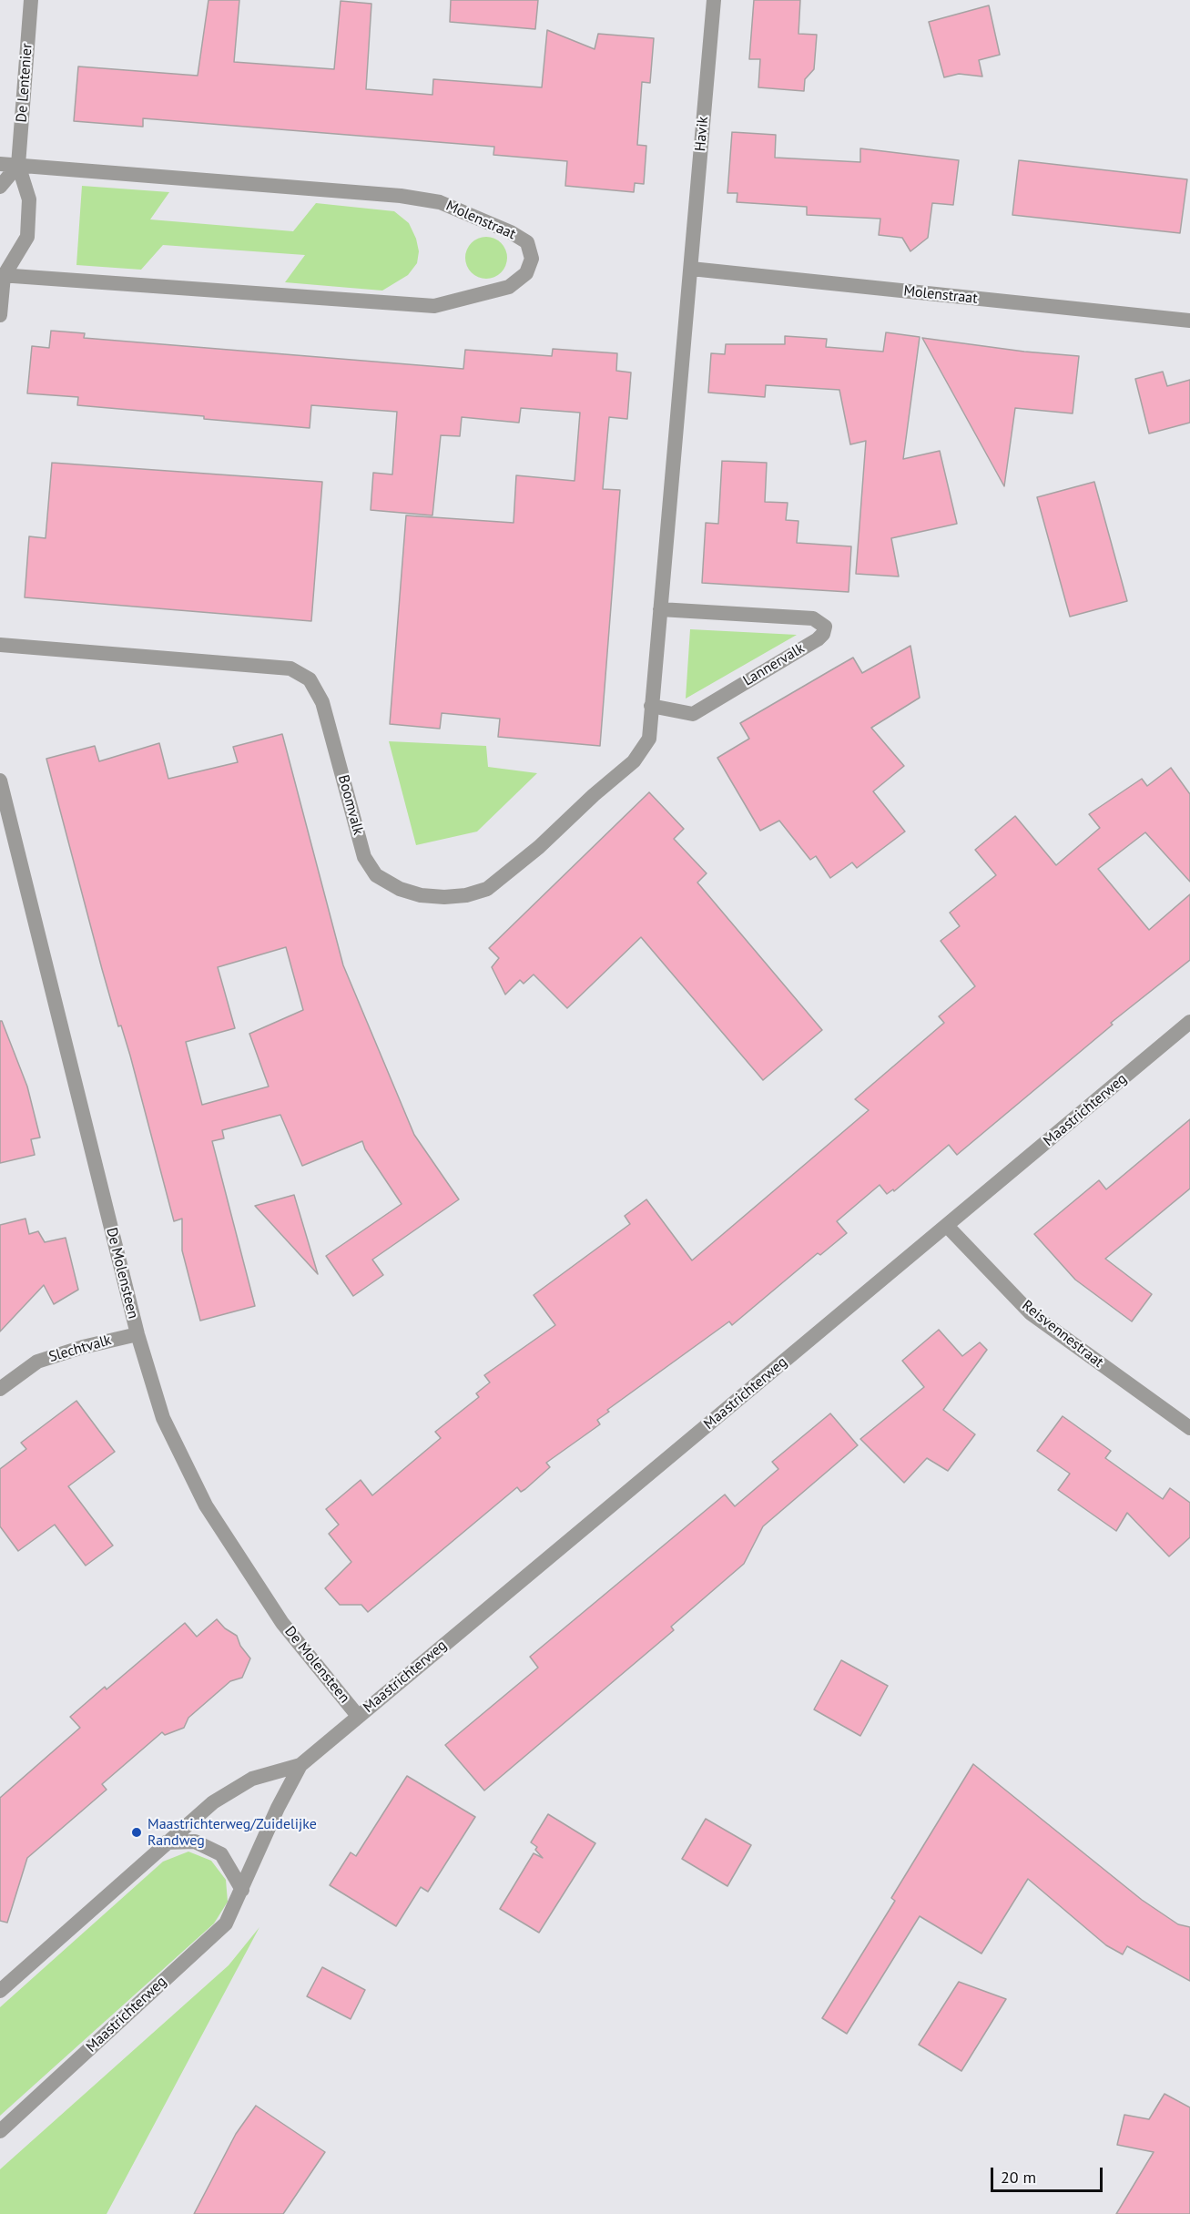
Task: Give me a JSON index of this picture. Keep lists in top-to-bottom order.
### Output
{
  "streets": {
    "street": [
      "De Lentenier",
      "Havik",
      "Molenstraat",
      "Lannervalk",
      "Boomvalk",
      "Maastrichterweg",
      "De Molensteen",
      "Reisvennestraat",
      "Slechtvalk"
    ]
  },
  "crossings": [
    ["De Lentenier", "Molenstraat"],
    ["Havik", "Molenstraat"],
    ["Lannervalk", "Boomvalk"],
    ["Maastrichterweg", "De Molensteen"],
    ["Maastrichterweg", "Reisvennestraat"],
    ["De Molensteen", "Slechtvalk"]
  ],
  "places": ["Maastrichterweg/Zuidelijke Randweg"],
  "scale_bar": "20 m"
}
